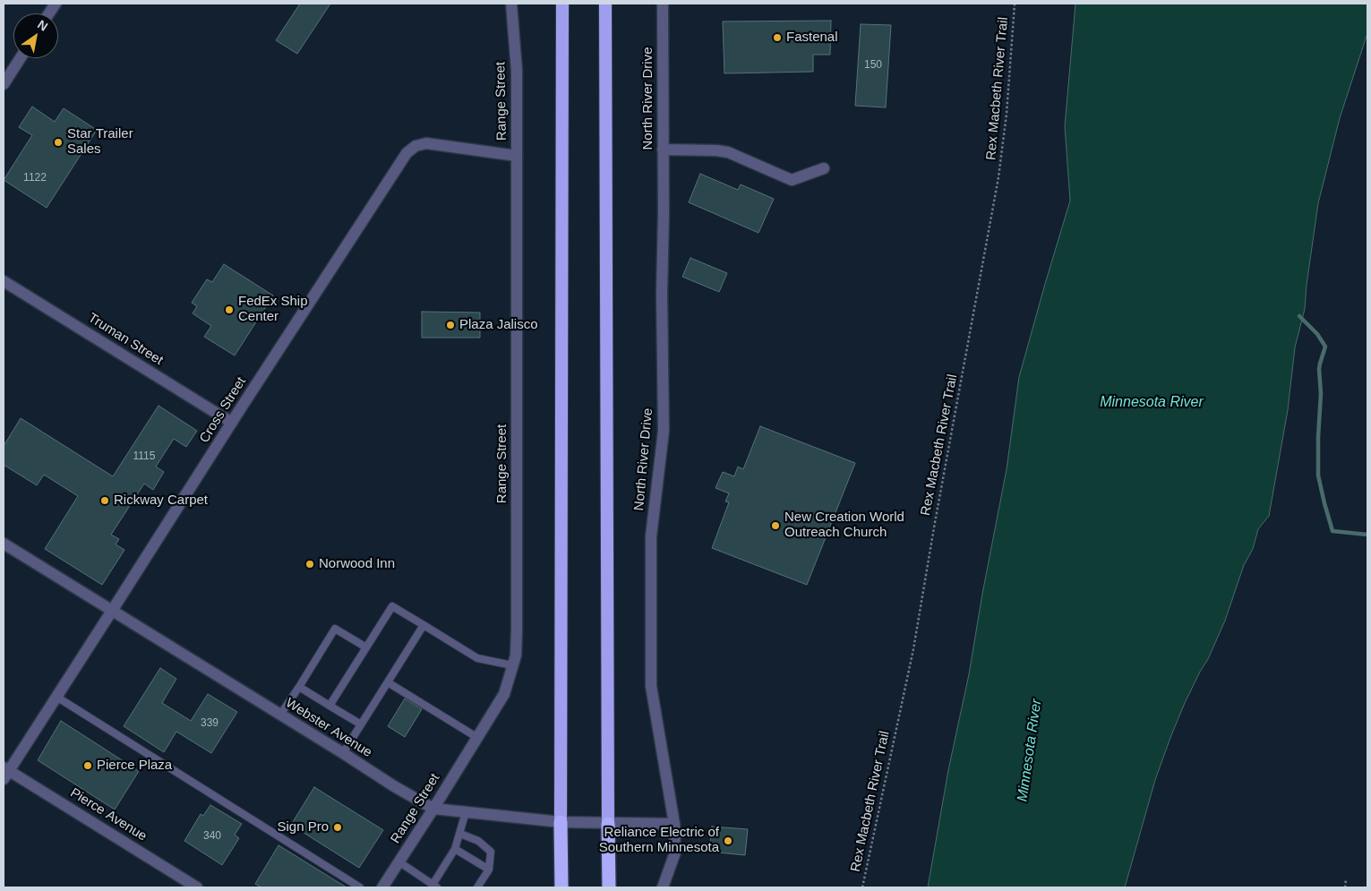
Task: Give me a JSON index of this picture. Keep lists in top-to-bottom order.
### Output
{
  "streets": {
    "street": [
      "North River Drive",
      "Range Street",
      "Truman Street",
      "Cross Street",
      "Webster Avenue",
      "Pierce Avenue"
    ],
    "path": ["Rex Macbeth River Trail"]
  },
  "crossings": [
    ["North River Drive", "Webster Avenue"],
    ["Range Street", "Cross Street"],
    ["Range Street", "Webster Avenue"],
    ["Truman Street", "Cross Street"],
    ["Cross Street", "Webster Avenue"],
    ["Cross Street", "Pierce Avenue"]
  ],
  "water": ["Minnesota River"],
  "places": [
    "Fastenal",
    "Star Trailer Sales",
    "FedEx Ship Center",
    "Plaza Jalisco",
    "Rickway Carpet",
    "New Creation World Outreach Church",
    "Norwood Inn",
    "Pierce Plaza",
    "Sign Pro",
    "Reliance Electric of Southern Minnesota"
  ],
  "house_numbers": [
    "150",
    "1122",
    "1115",
    "339",
    "340"
  ],
  "north": "top right"
}
